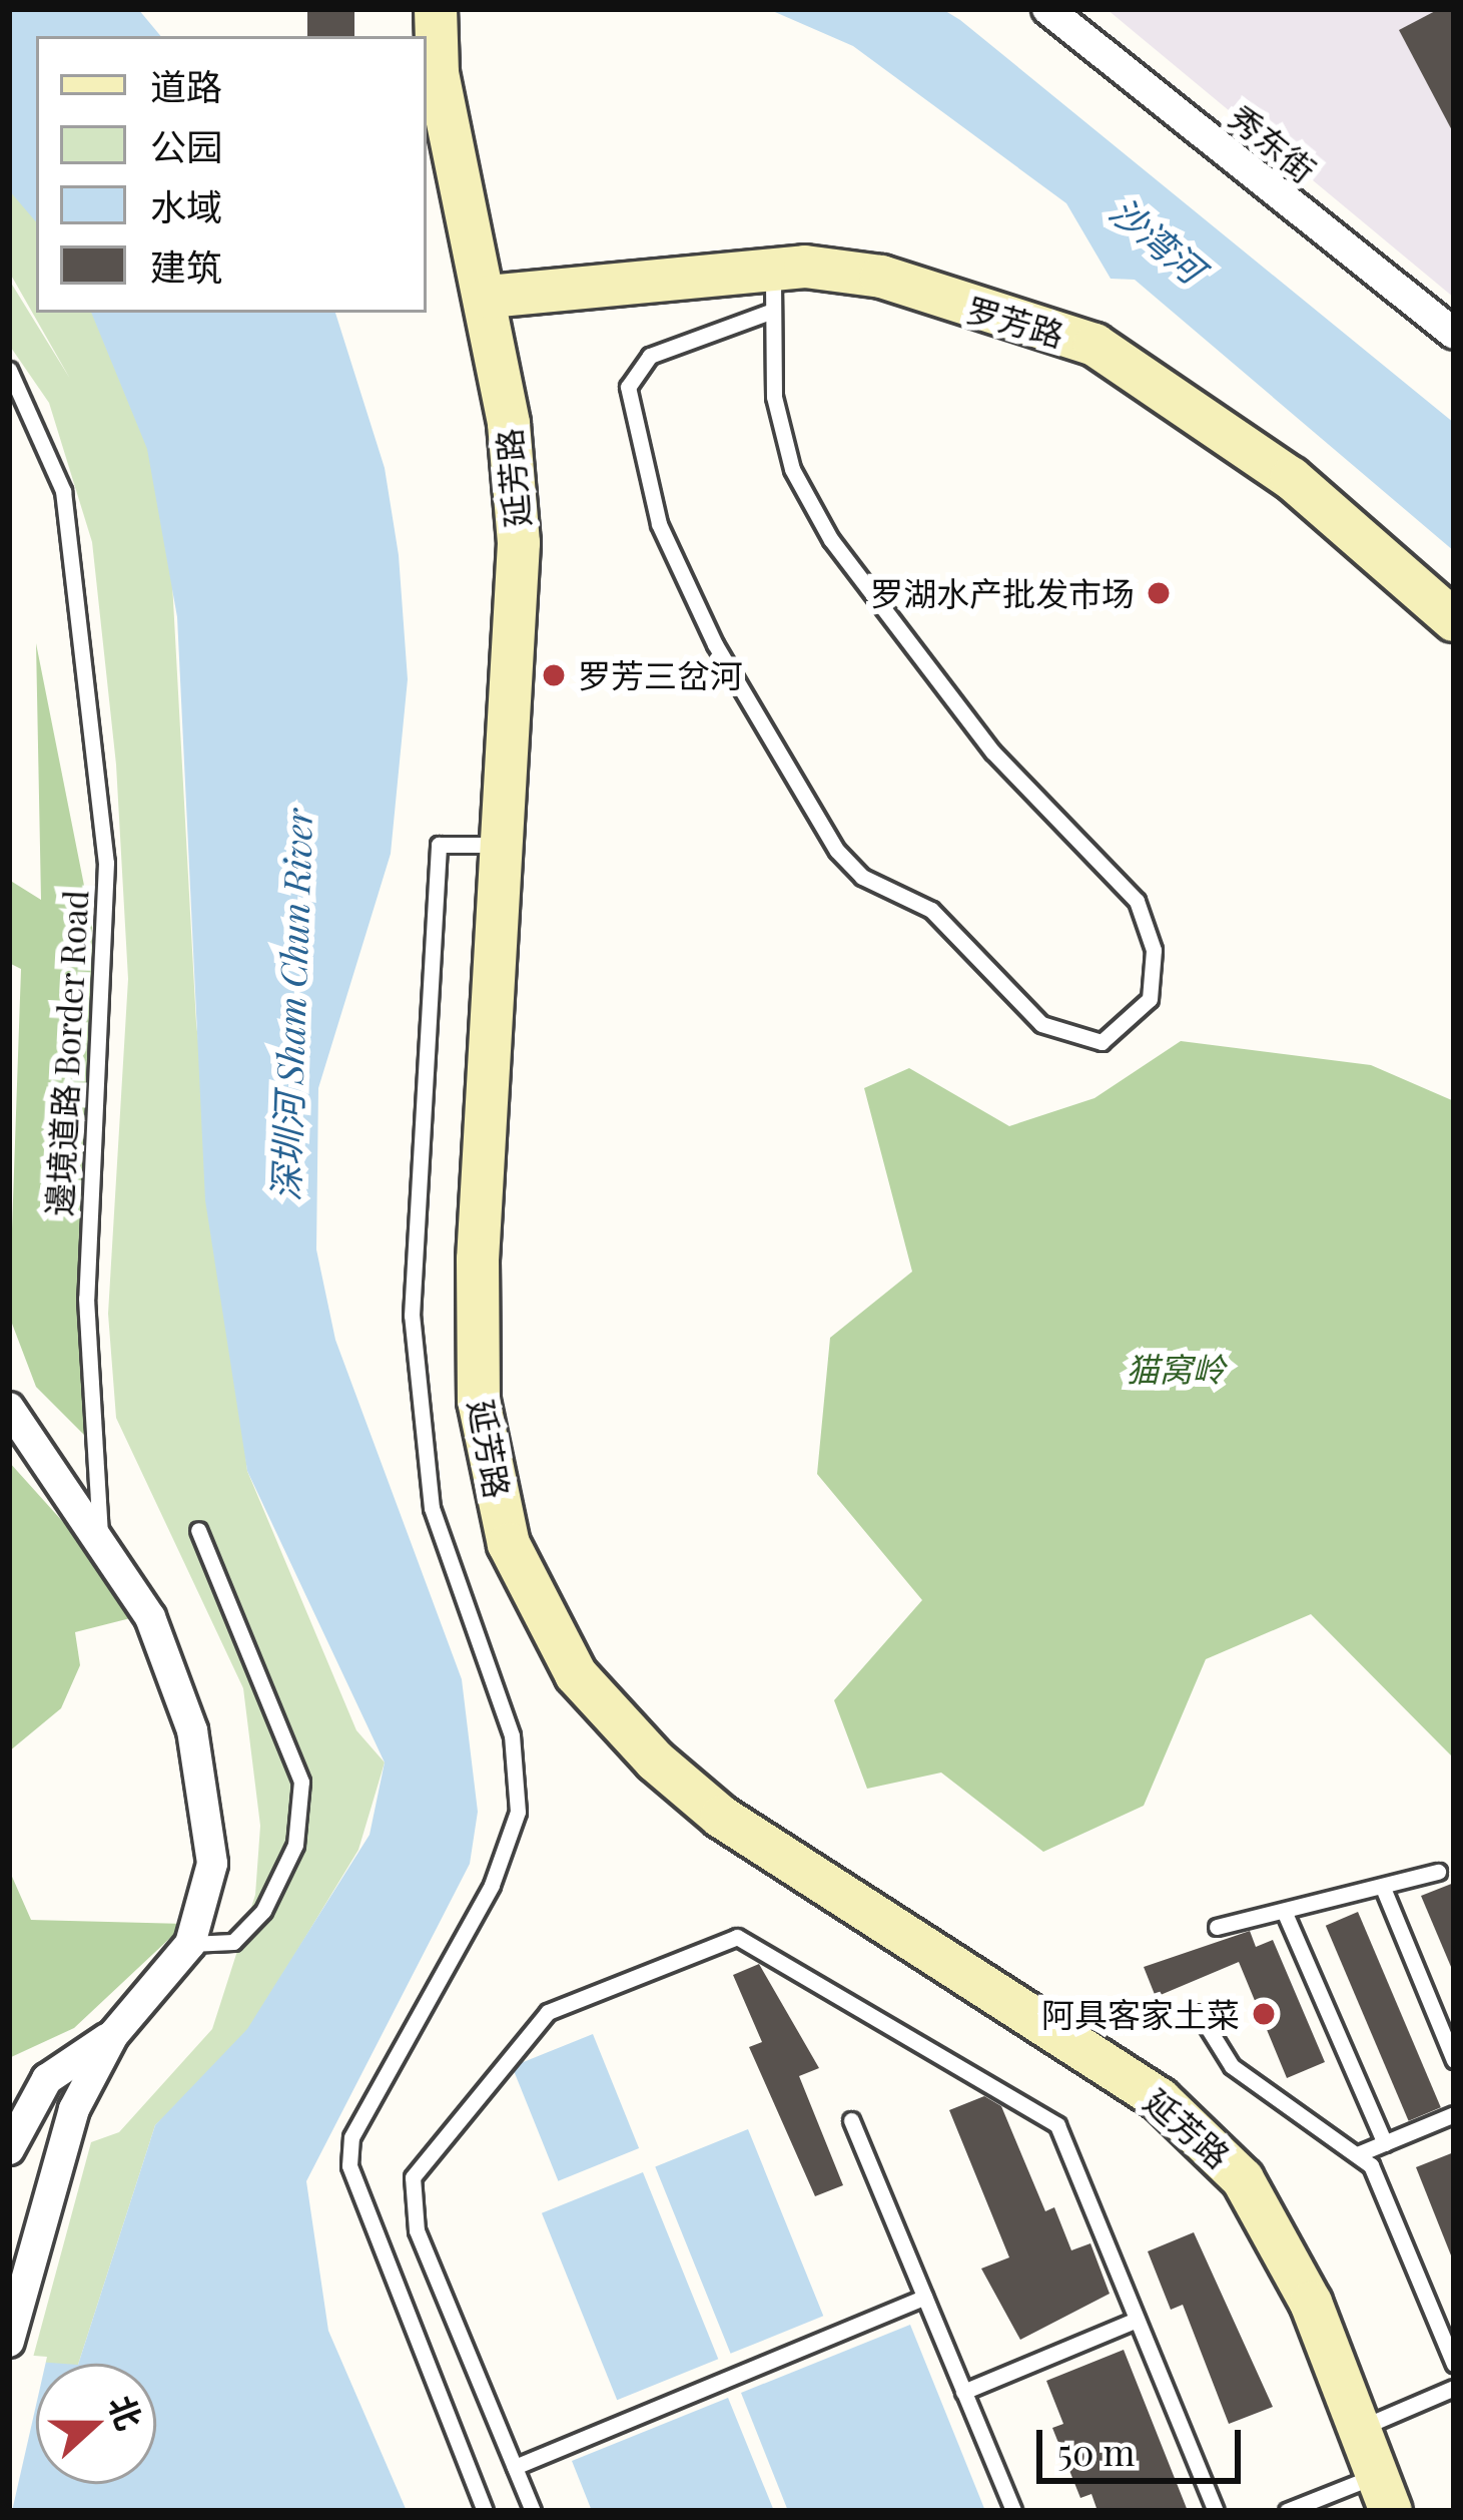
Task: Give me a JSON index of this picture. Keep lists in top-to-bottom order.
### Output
{
  "streets": {
    "main road": ["罗芳路", "延芳路"],
    "street": ["秀东街"],
    "lane": ["邊境道路 Border Road"]
  },
  "crossings": [
    ["罗芳路", "延芳路"]
  ],
  "water": ["沙湾河", "深圳河 Sham Chun River"],
  "parks": ["猫窝岭"],
  "places": ["罗湖水产批发市场", "罗芳三岔河", "阿具客家土菜"],
  "legend": [
    "道路",
    "公园",
    "水域",
    "建筑"
  ],
  "scale_bar": "50 m",
  "north": "right"
}
